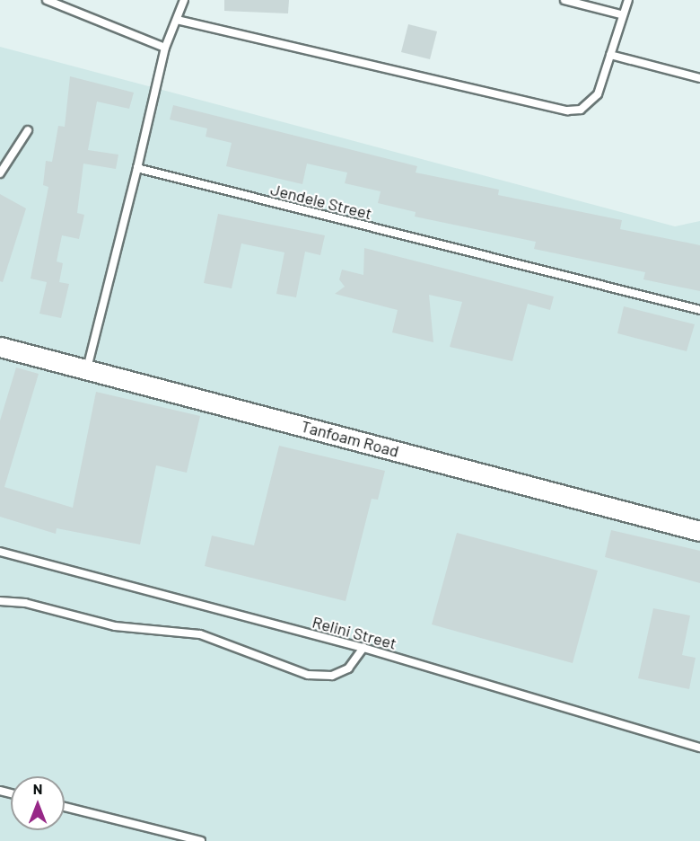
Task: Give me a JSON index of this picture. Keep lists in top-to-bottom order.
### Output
{
  "streets": {
    "street": ["Tanfoam Road"],
    "lane": ["Jendele Street", "Relini Street"]
  },
  "north": "top"
}
